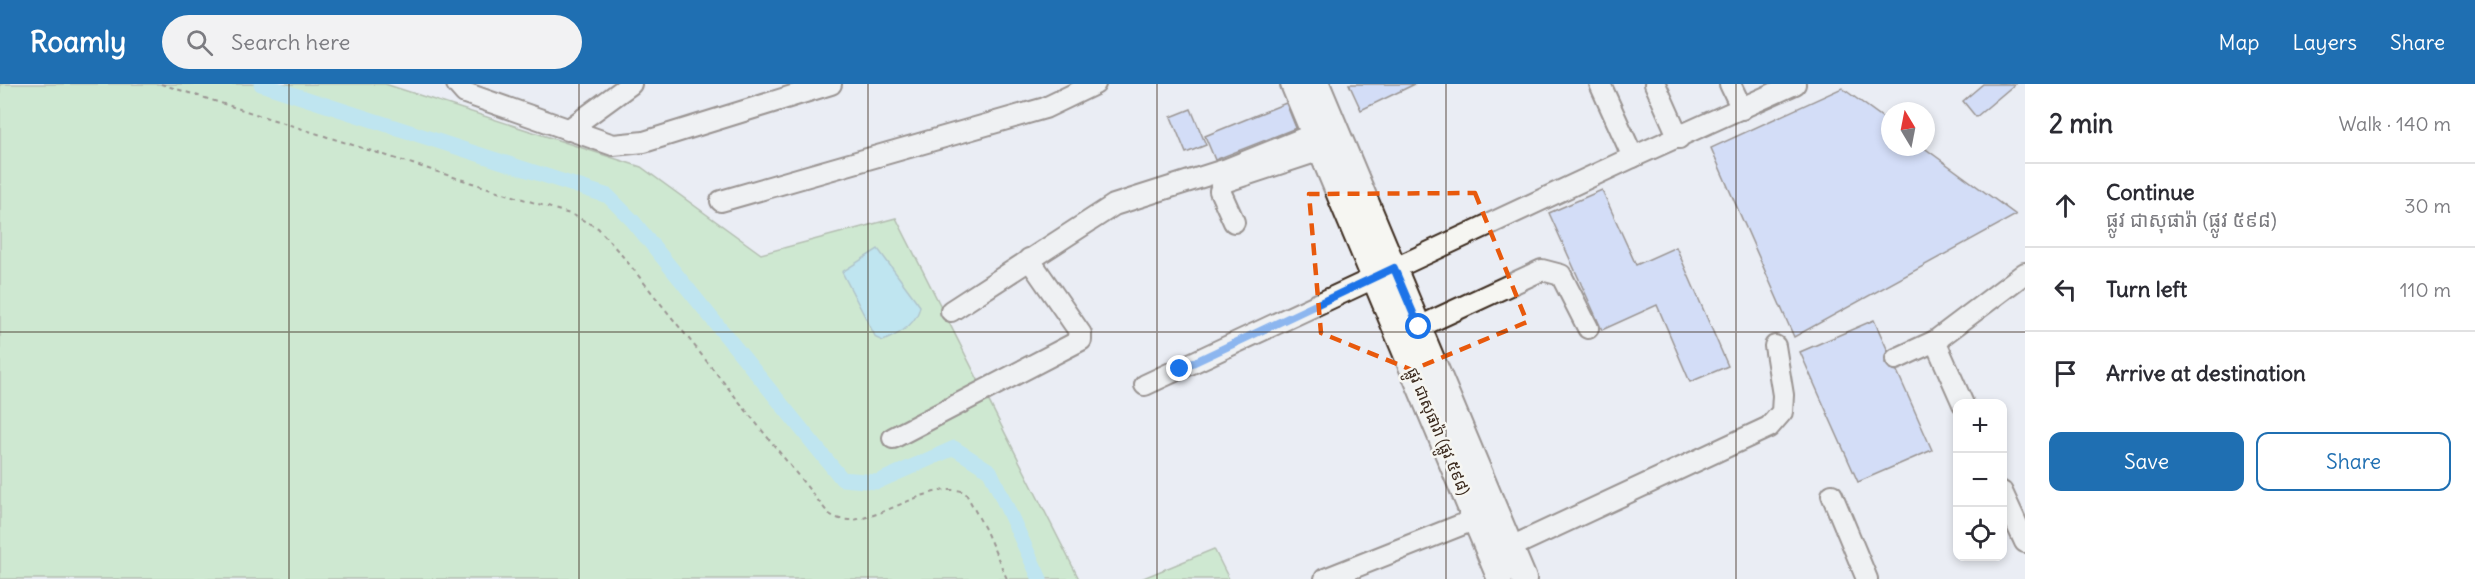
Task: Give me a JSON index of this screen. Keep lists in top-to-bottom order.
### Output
{
  "streets": {
    "main road": ["ផ្លូវ ជាសុផារ៉ា (ផ្លូវ ៥៩៨)"]
  },
  "north": "top",
  "page": {
    "header": "Roamly",
    "search": "Search here",
    "nav": ["Map", "Layers", "Share"],
    "heading": ["2 min", "Walk · 140 m"],
    "list": [
      ["Continue", "ផ្លូវ ជាសុផារ៉ា (ផ្លូវ ៥៩៨)", "30 m"],
      ["Turn left", "110 m"],
      "Arrive at destination"
    ],
    "map_buttons": ["+", "−"],
    "buttons": ["Save", "Share"]
  }
}
